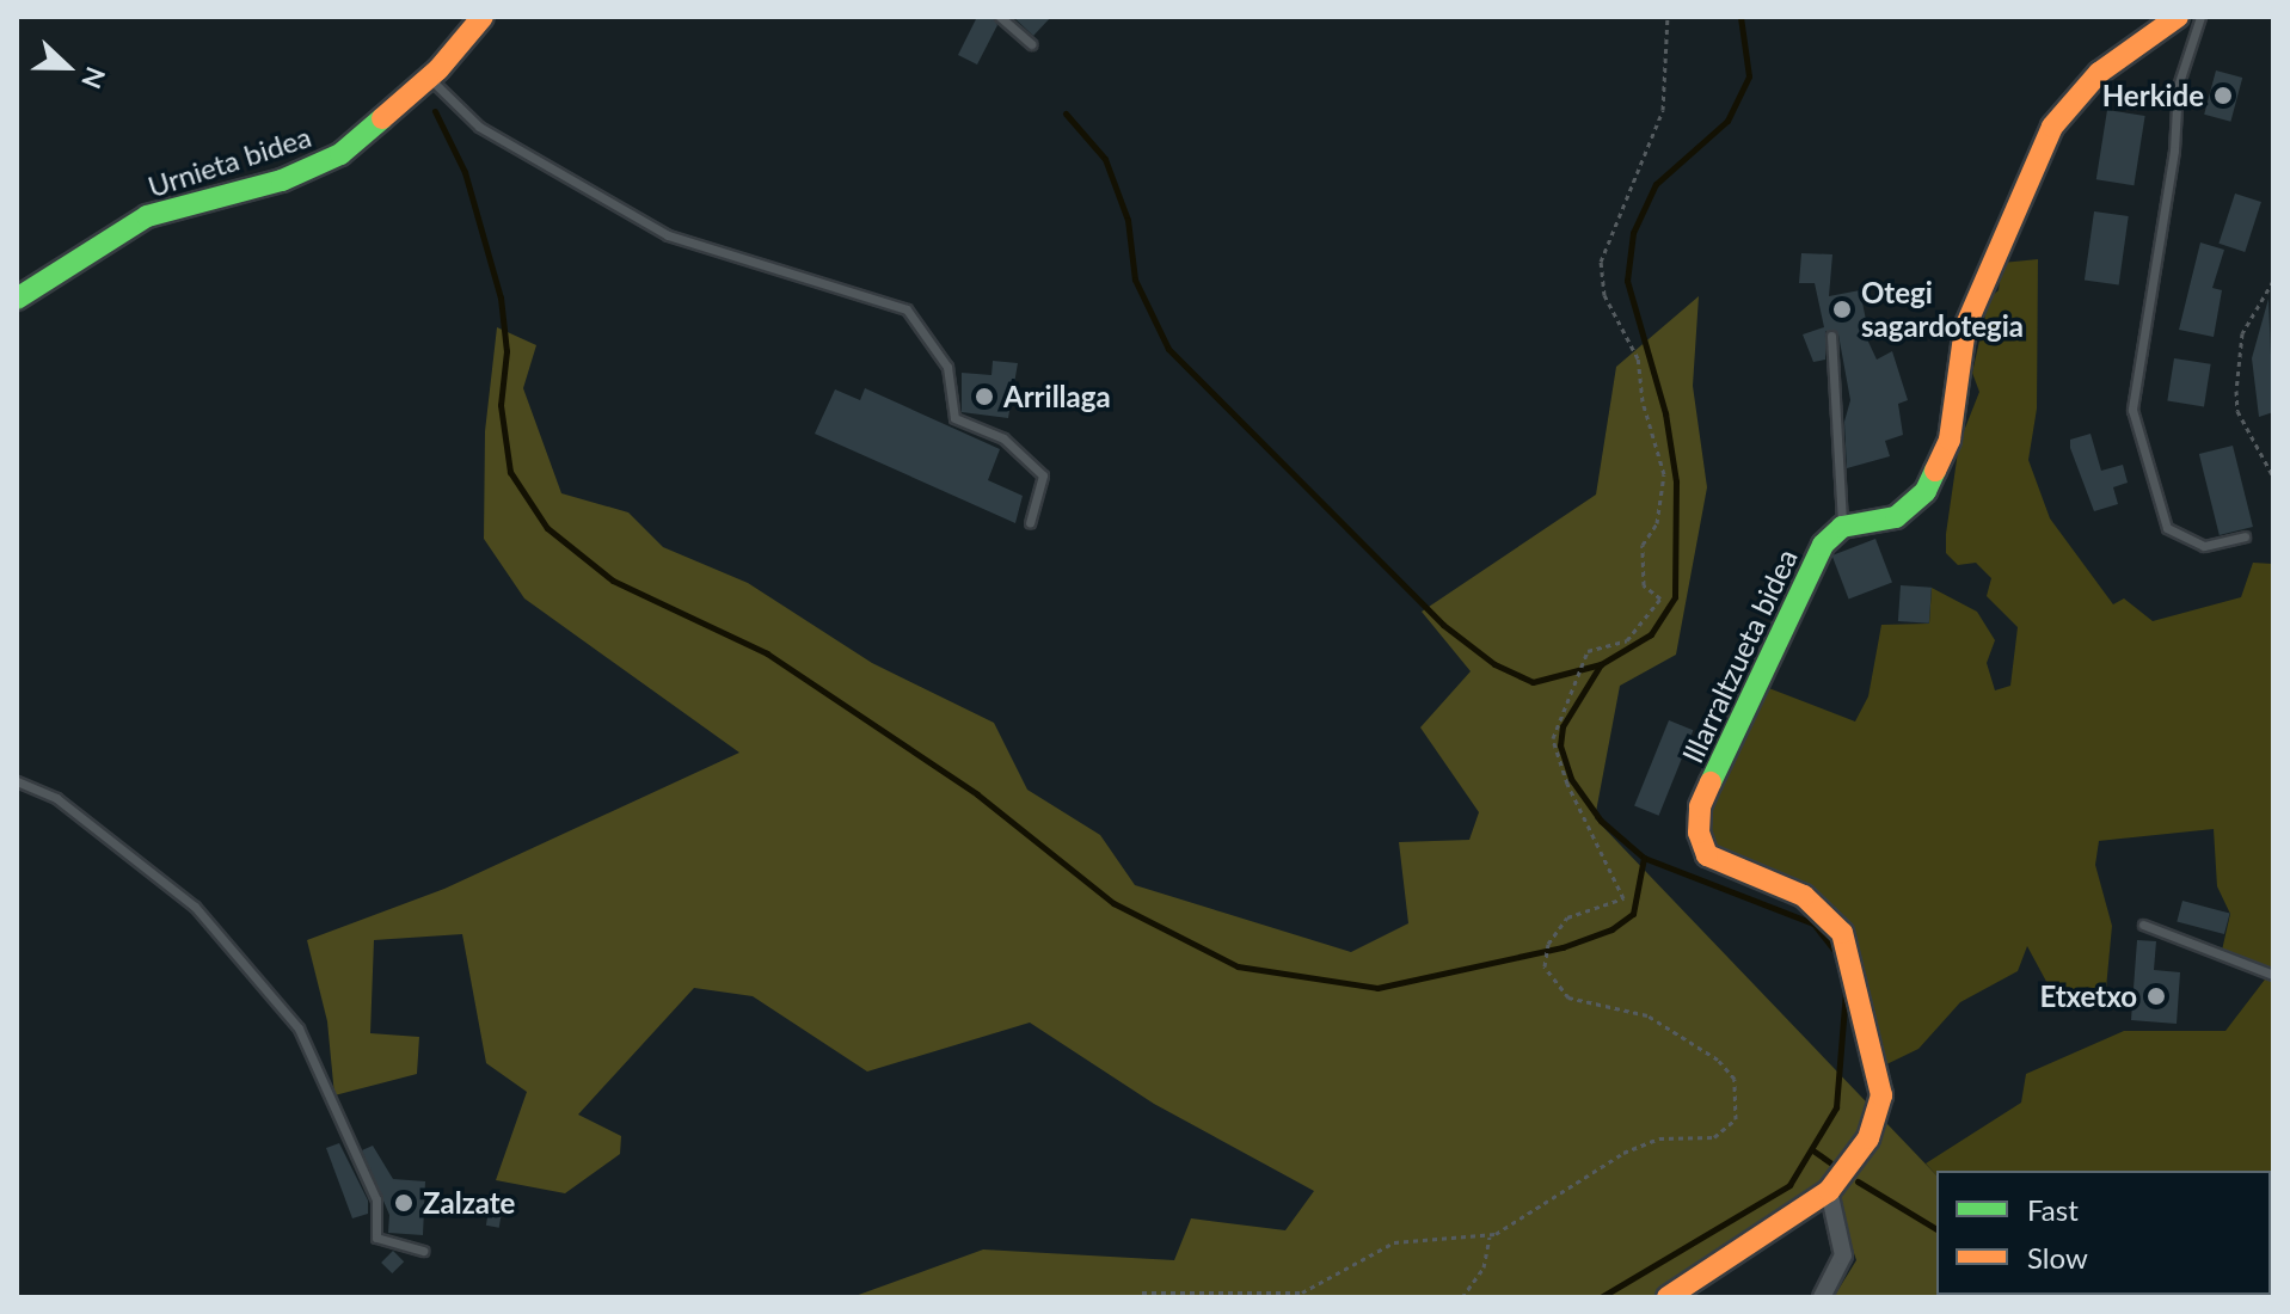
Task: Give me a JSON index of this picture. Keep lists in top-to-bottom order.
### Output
{
  "streets": {
    "street": ["Urnieta bidea", "Illarraltzueta bidea"]
  },
  "places": [
    "Herkide",
    "Otegi sagardotegia",
    "Arrillaga",
    "Etxetxo",
    "Zalzate"
  ],
  "legend": ["Fast", "Slow"],
  "north": "right"
}
